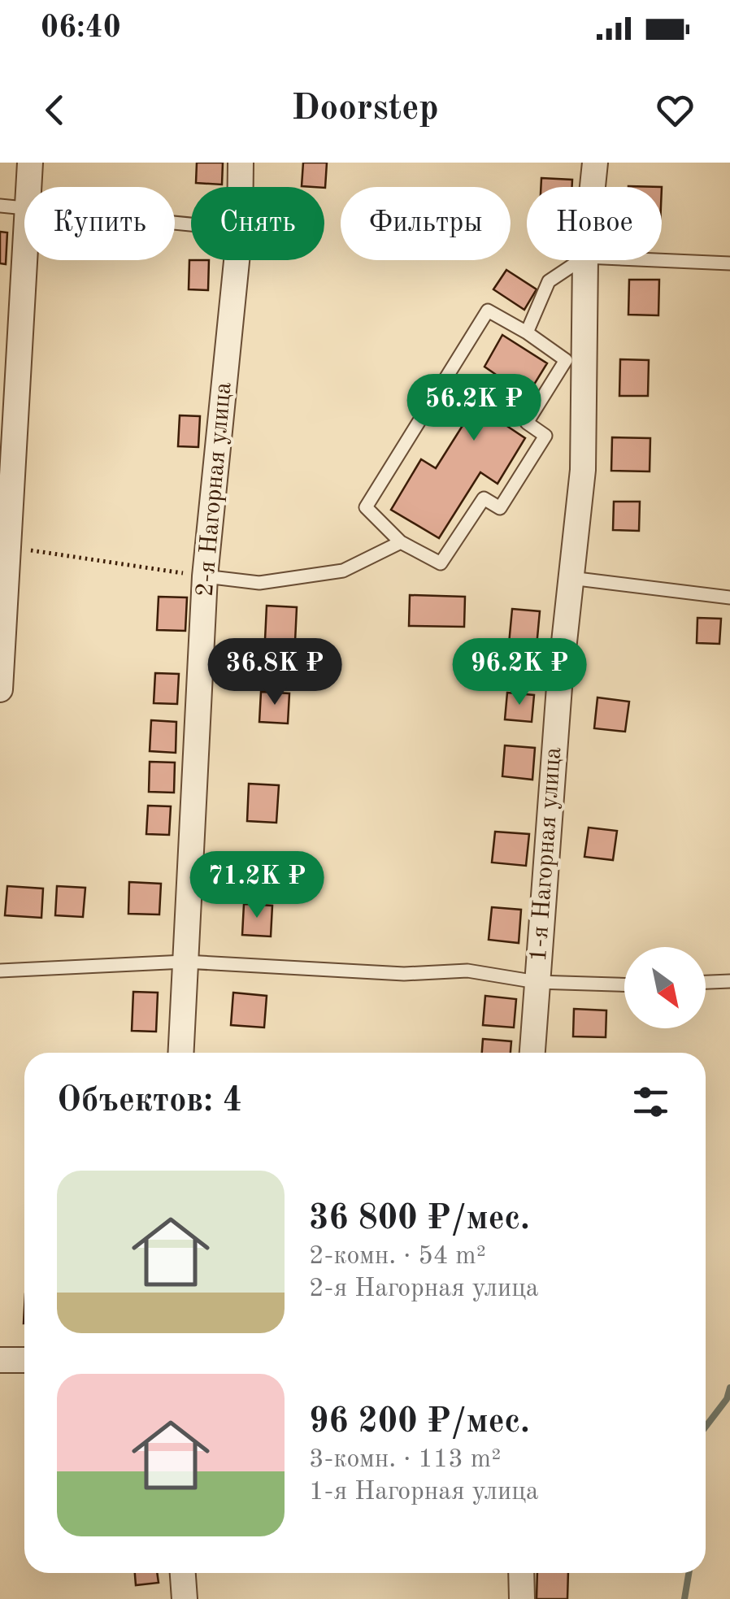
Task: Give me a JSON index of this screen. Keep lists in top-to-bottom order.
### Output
{
  "streets": {
    "street": ["2-я Нагорная улица", "1-я Нагорная улица"]
  },
  "north": "bottom right",
  "page": {
    "status": "06:40",
    "header": "Doorstep",
    "chip": [
      "Купить",
      "Снять",
      "Фильтры",
      "Новое"
    ],
    "price": [
      "56.2K ₽",
      "36.8K ₽",
      "96.2K ₽",
      "71.2K ₽"
    ],
    "heading": "Объектов: 4",
    "list": [
      {
        "name": "36 800 ₽/мес.",
        "note": "2-комн. · 54 m² · 2-я Нагорная улица"
      },
      {
        "name": "96 200 ₽/мес.",
        "note": "3-комн. · 113 m² · 1-я Нагорная улица"
      }
    ]
  }
}
